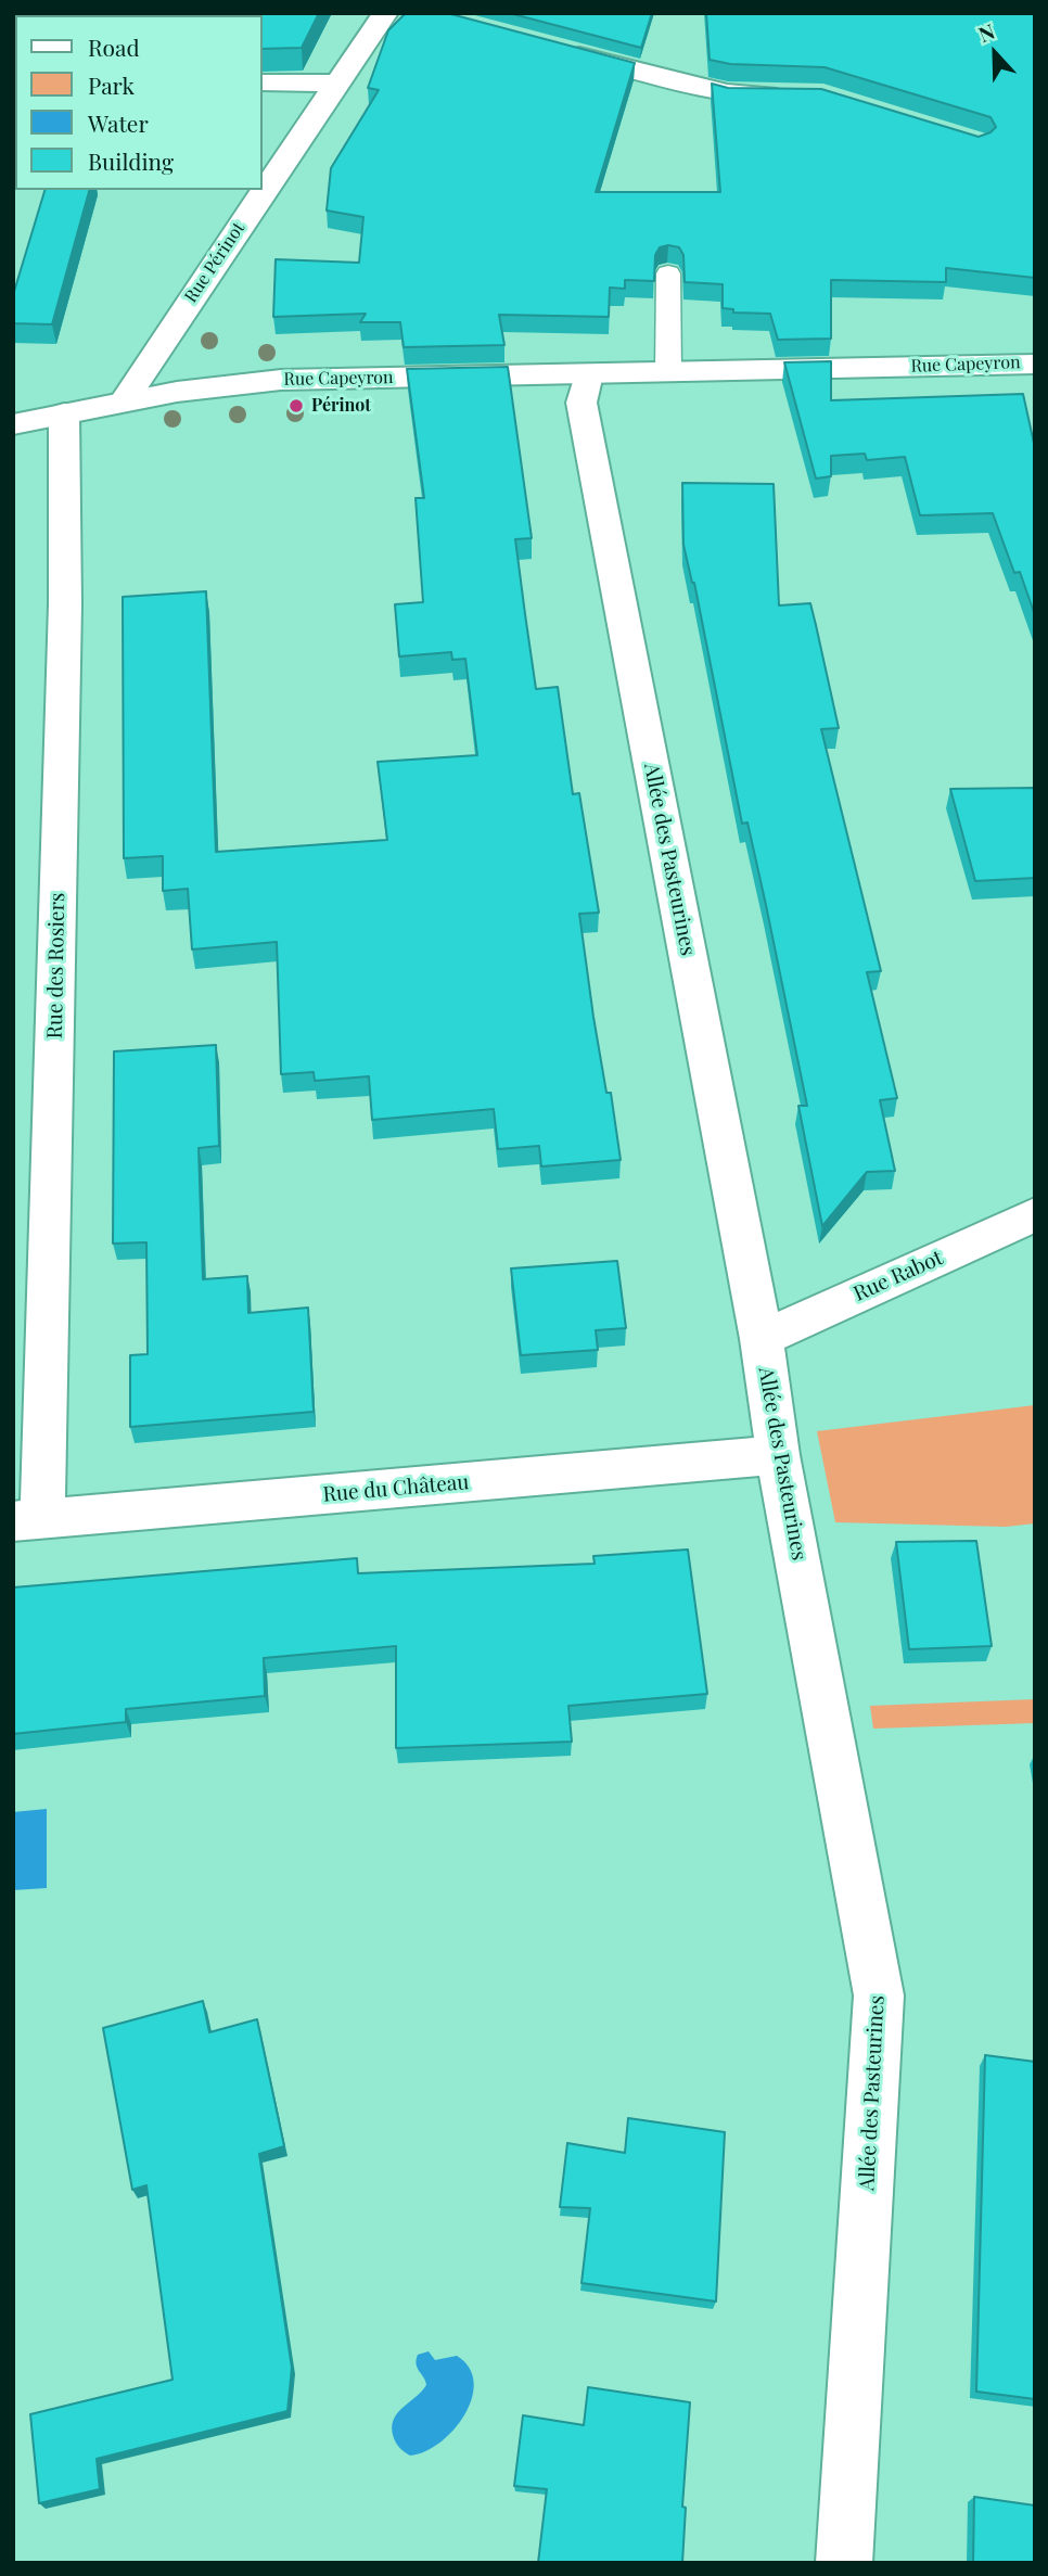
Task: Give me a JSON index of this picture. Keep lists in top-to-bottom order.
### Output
{
  "streets": {
    "street": [
      "Rue Périnot",
      "Rue Capeyron",
      "Allée des Pasteurines",
      "Rue des Rosiers",
      "Rue Rabot",
      "Rue du Château"
    ]
  },
  "crossings": [
    ["Rue Périnot", "Rue Capeyron"],
    ["Rue Capeyron", "Allée des Pasteurines"],
    ["Rue Capeyron", "Rue des Rosiers"],
    ["Allée des Pasteurines", "Rue Rabot"],
    ["Allée des Pasteurines", "Rue du Château"],
    ["Rue des Rosiers", "Rue du Château"]
  ],
  "places": ["Périnot"],
  "legend": [
    "Road",
    "Park",
    "Water",
    "Building"
  ],
  "north": "top"
}
